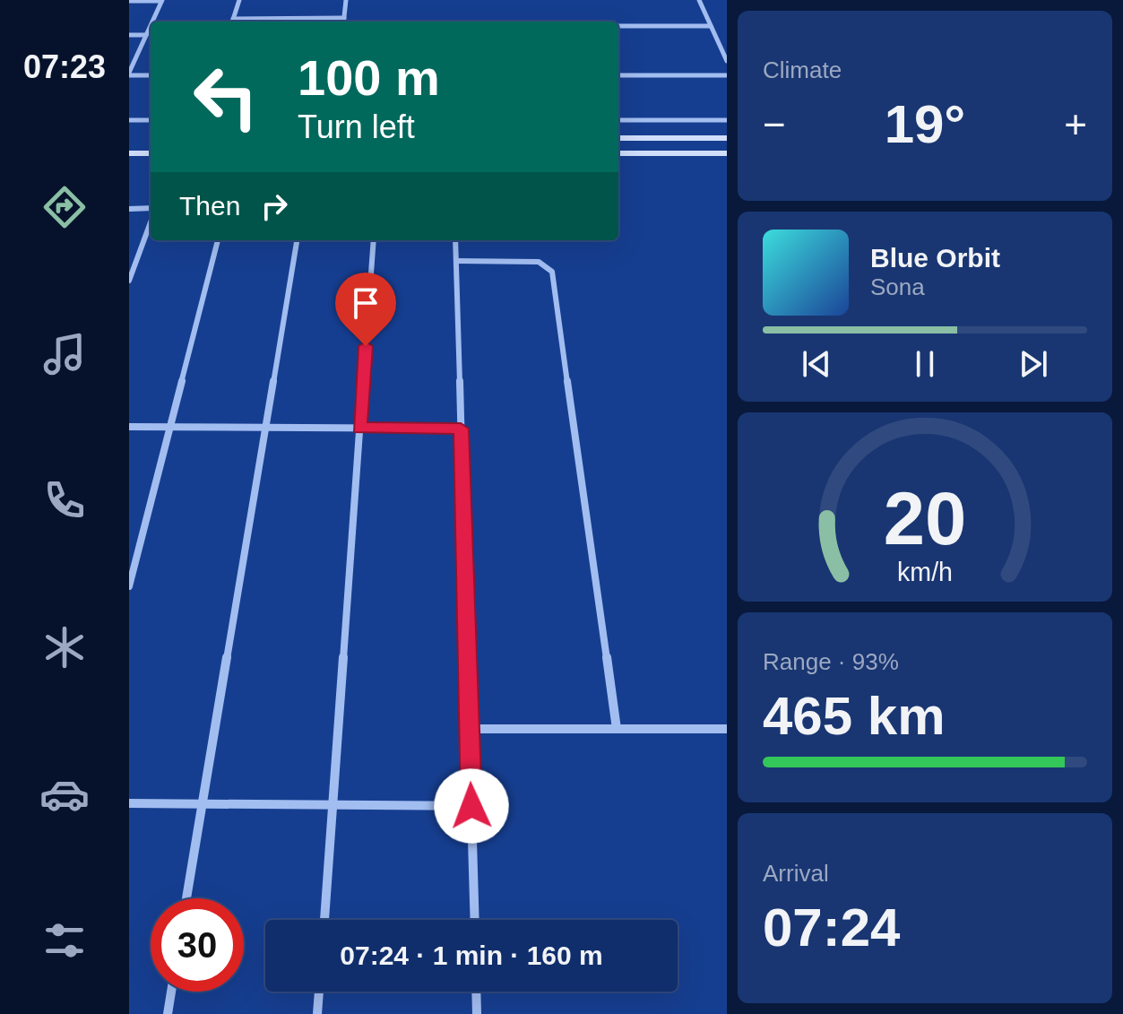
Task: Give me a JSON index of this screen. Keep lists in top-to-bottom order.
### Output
{
  "page": {
    "tabs": "07:23",
    "tile": [
      "Climate",
      ["Range · 93%", "465 km"],
      ["Arrival", "07:24"]
    ],
    "turn": ["100 m", "Turn left"],
    "heat": ["−", "19°", "+"],
    "then": "Then",
    "song": ["Blue Orbit", "Sona"],
    "limit": "30",
    "trip": "07:24 · 1 min · 160 m",
    "gauge": ["20", "km/h"]
  }
}
